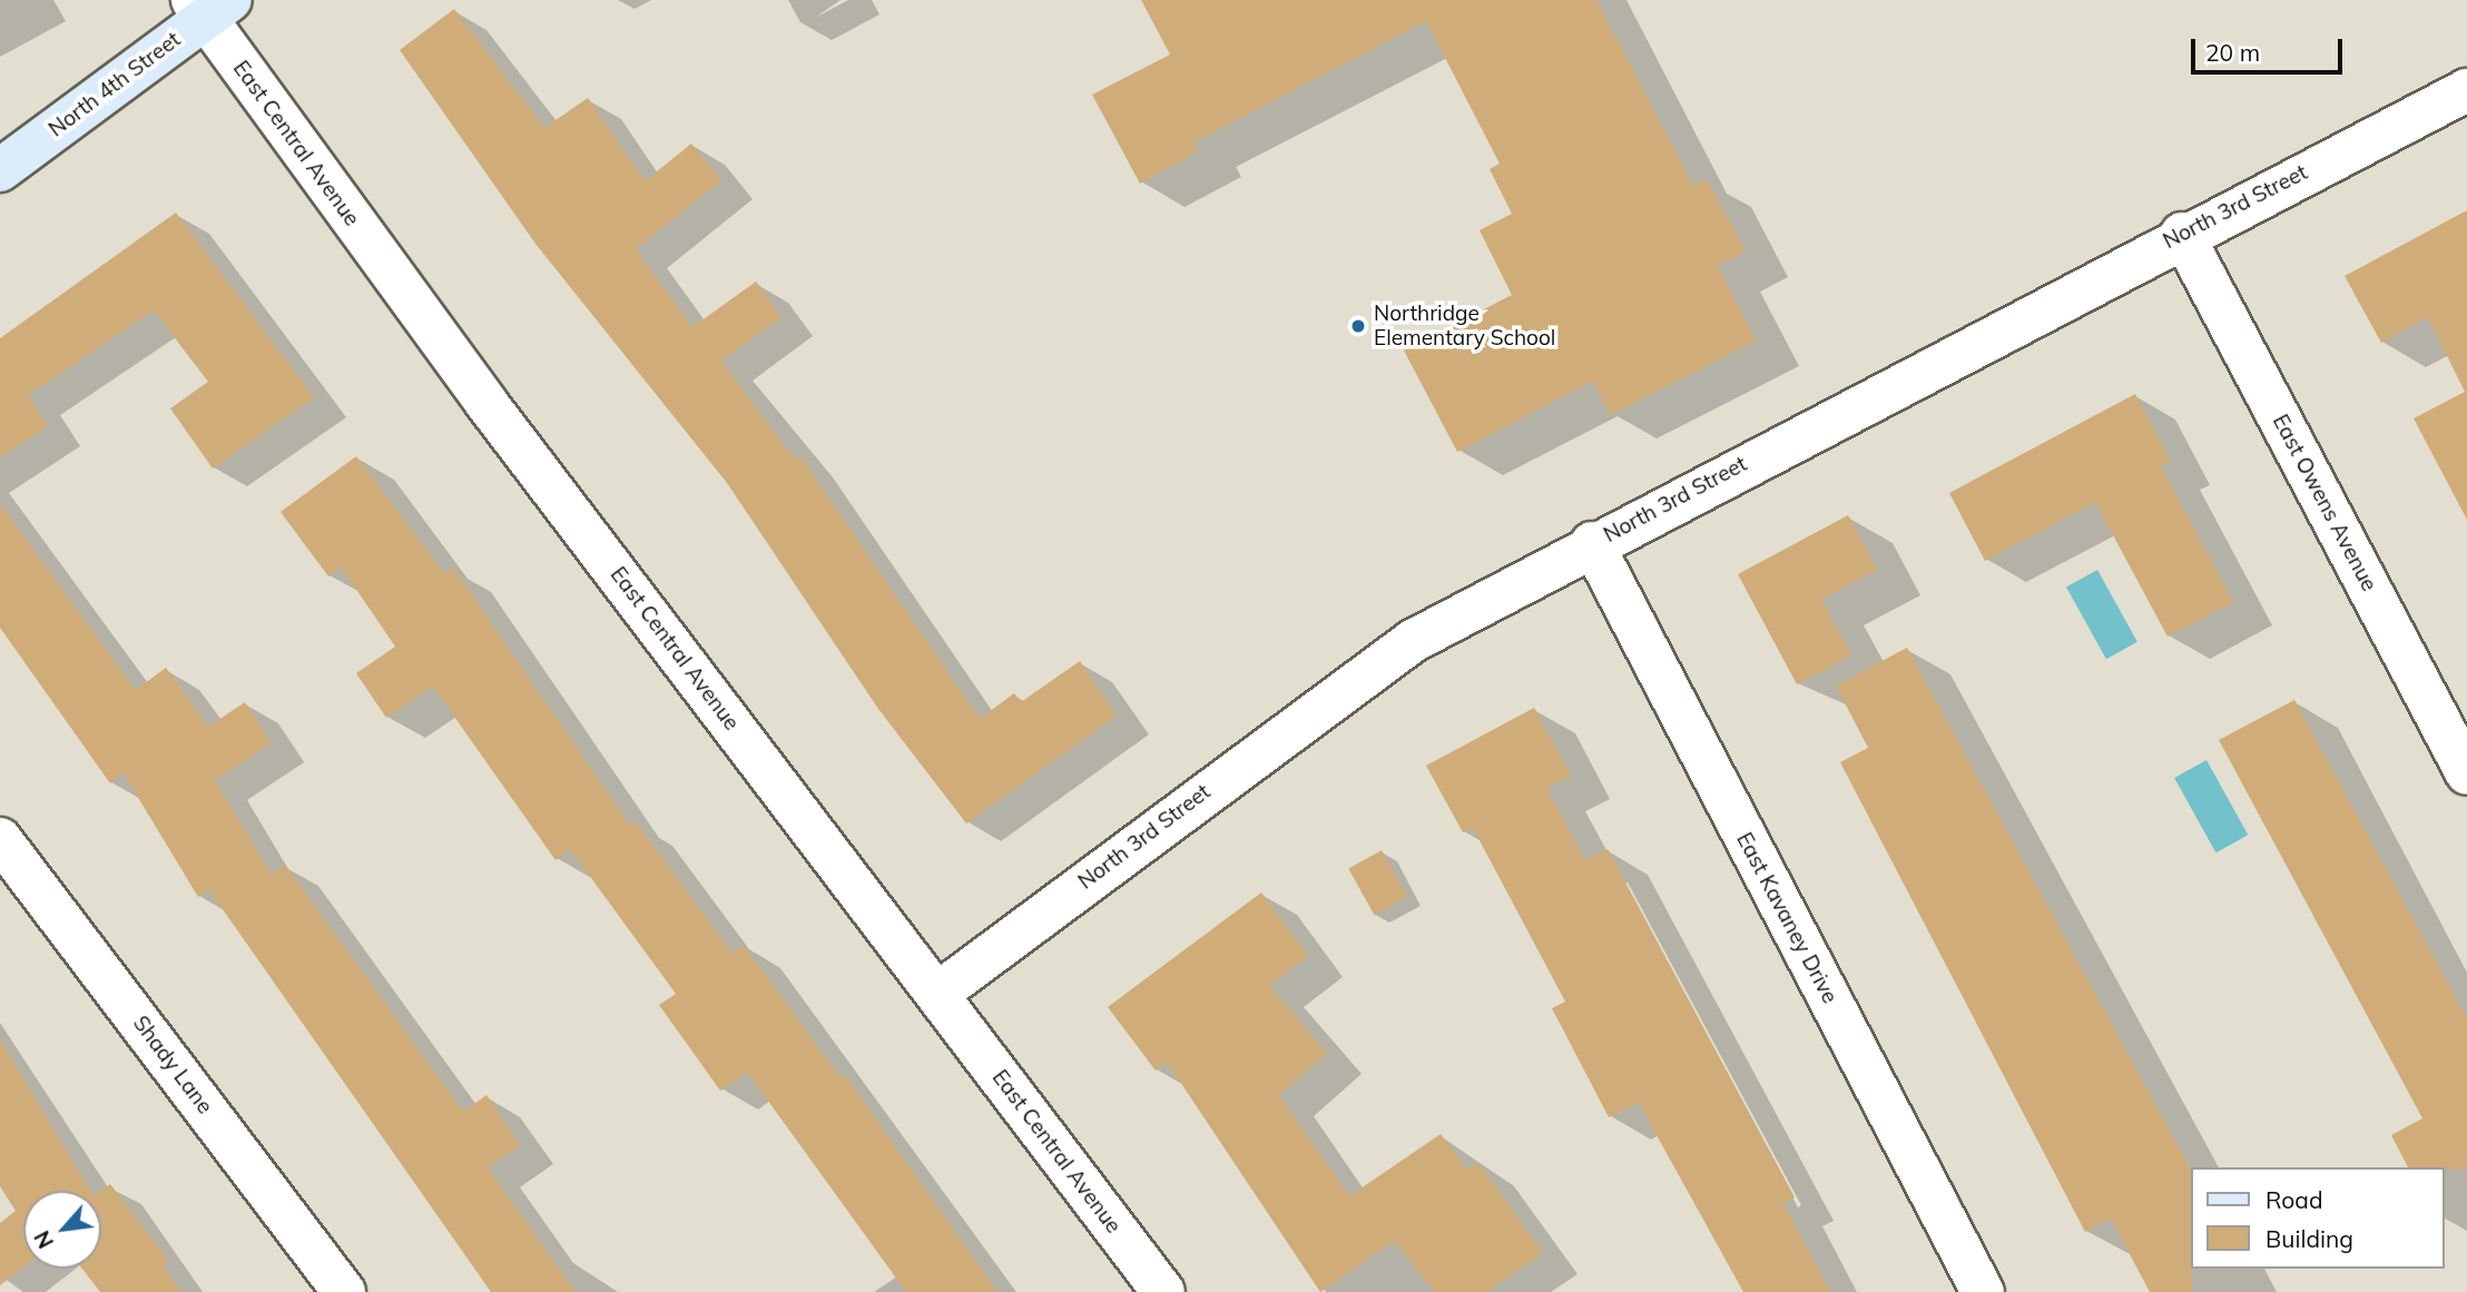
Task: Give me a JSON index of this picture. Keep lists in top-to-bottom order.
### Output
{
  "streets": {
    "street": [
      "North 4th Street",
      "East Central Avenue",
      "North 3rd Street",
      "East Owens Avenue",
      "East Kavaney Drive",
      "Shady Lane"
    ]
  },
  "crossings": [
    ["North 4th Street", "East Central Avenue"],
    ["East Central Avenue", "North 3rd Street"],
    ["North 3rd Street", "East Owens Avenue"],
    ["North 3rd Street", "East Kavaney Drive"]
  ],
  "places": ["Northridge Elementary School"],
  "legend": ["Road", "Building"],
  "scale_bar": "20 m",
  "north": "bottom left"
}
